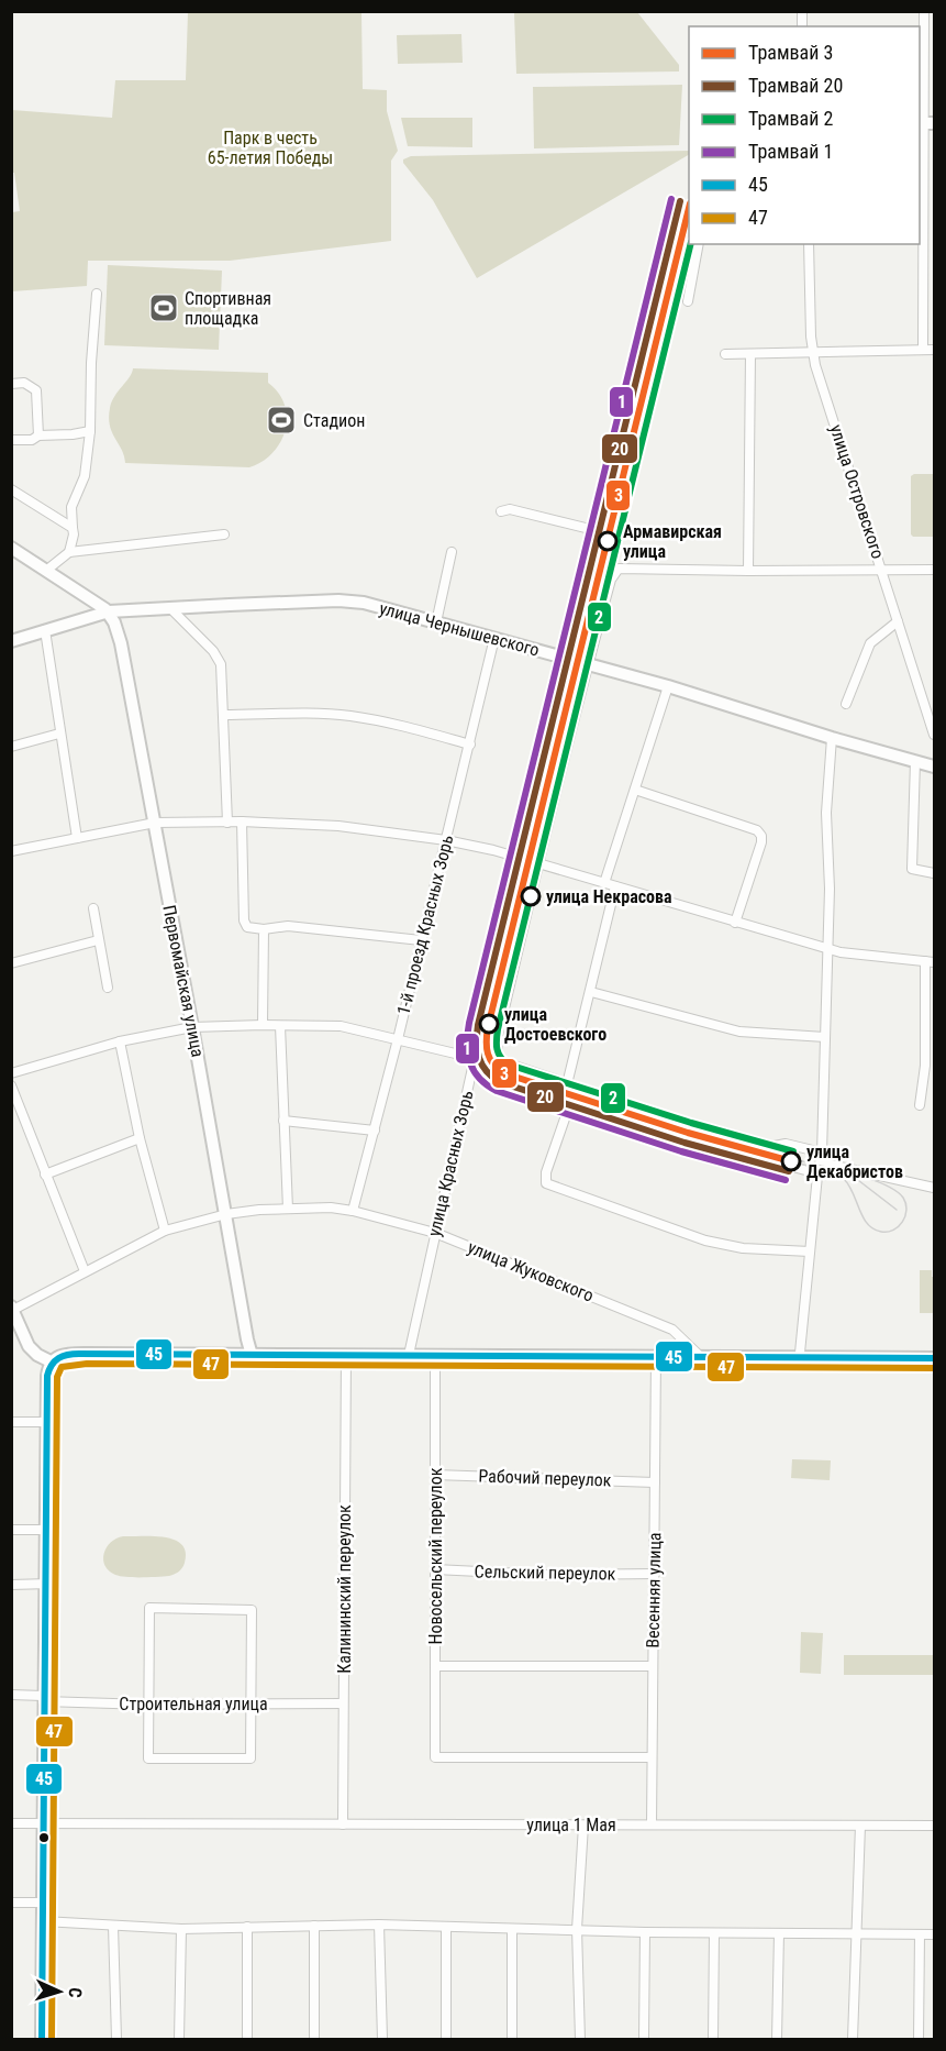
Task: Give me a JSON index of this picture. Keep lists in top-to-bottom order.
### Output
{
  "streets": {
    "main road": ["улица Чернышевского", "Первомайская улица"],
    "street": [
      "улица Островского",
      "1-й проезд Красных Зорь",
      "улица Красных Зорь",
      "улица Жуковского",
      "Рабочий переулок",
      "Новосельский переулок",
      "Сельский переулок",
      "Калининский переулок",
      "Весенняя улица",
      "Строительная улица",
      "улица 1 Мая"
    ]
  },
  "crossings": [
    ["улица Чернышевского", "1-й проезд Красных Зорь"],
    ["улица Чернышевского", "Первомайская улица"],
    ["улица Чернышевского", "улица Красных Зорь"],
    ["1-й проезд Красных Зорь", "улица Жуковского"],
    ["Первомайская улица", "улица Жуковского"],
    ["улица Красных Зорь", "улица Жуковского"],
    ["Рабочий переулок", "Новосельский переулок"],
    ["Рабочий переулок", "Весенняя улица"],
    ["Новосельский переулок", "Сельский переулок"],
    ["Новосельский переулок", "Весенняя улица"],
    ["Сельский переулок", "Весенняя улица"],
    ["Калининский переулок", "Строительная улица"],
    ["Калининский переулок", "улица 1 Мая"],
    ["Весенняя улица", "улица 1 Мая"]
  ],
  "parks": ["Парк в честь 65-летия Победы"],
  "places": {
    "sports": ["Спортивная площадка", "Стадион"],
    "other": [
      "Армавирская улица",
      "улица Некрасова",
      "улица Достоевского",
      "улица Декабристов"
    ]
  },
  "lines": [
    "tram line 1",
    "tram line 20",
    "tram line 3",
    "tram line 2",
    "transit line 45",
    "transit line 47"
  ],
  "legend": [
    "Трамвай 3",
    "Трамвай 20",
    "Трамвай 2",
    "Трамвай 1",
    "45",
    "47"
  ],
  "north": "right"
}
